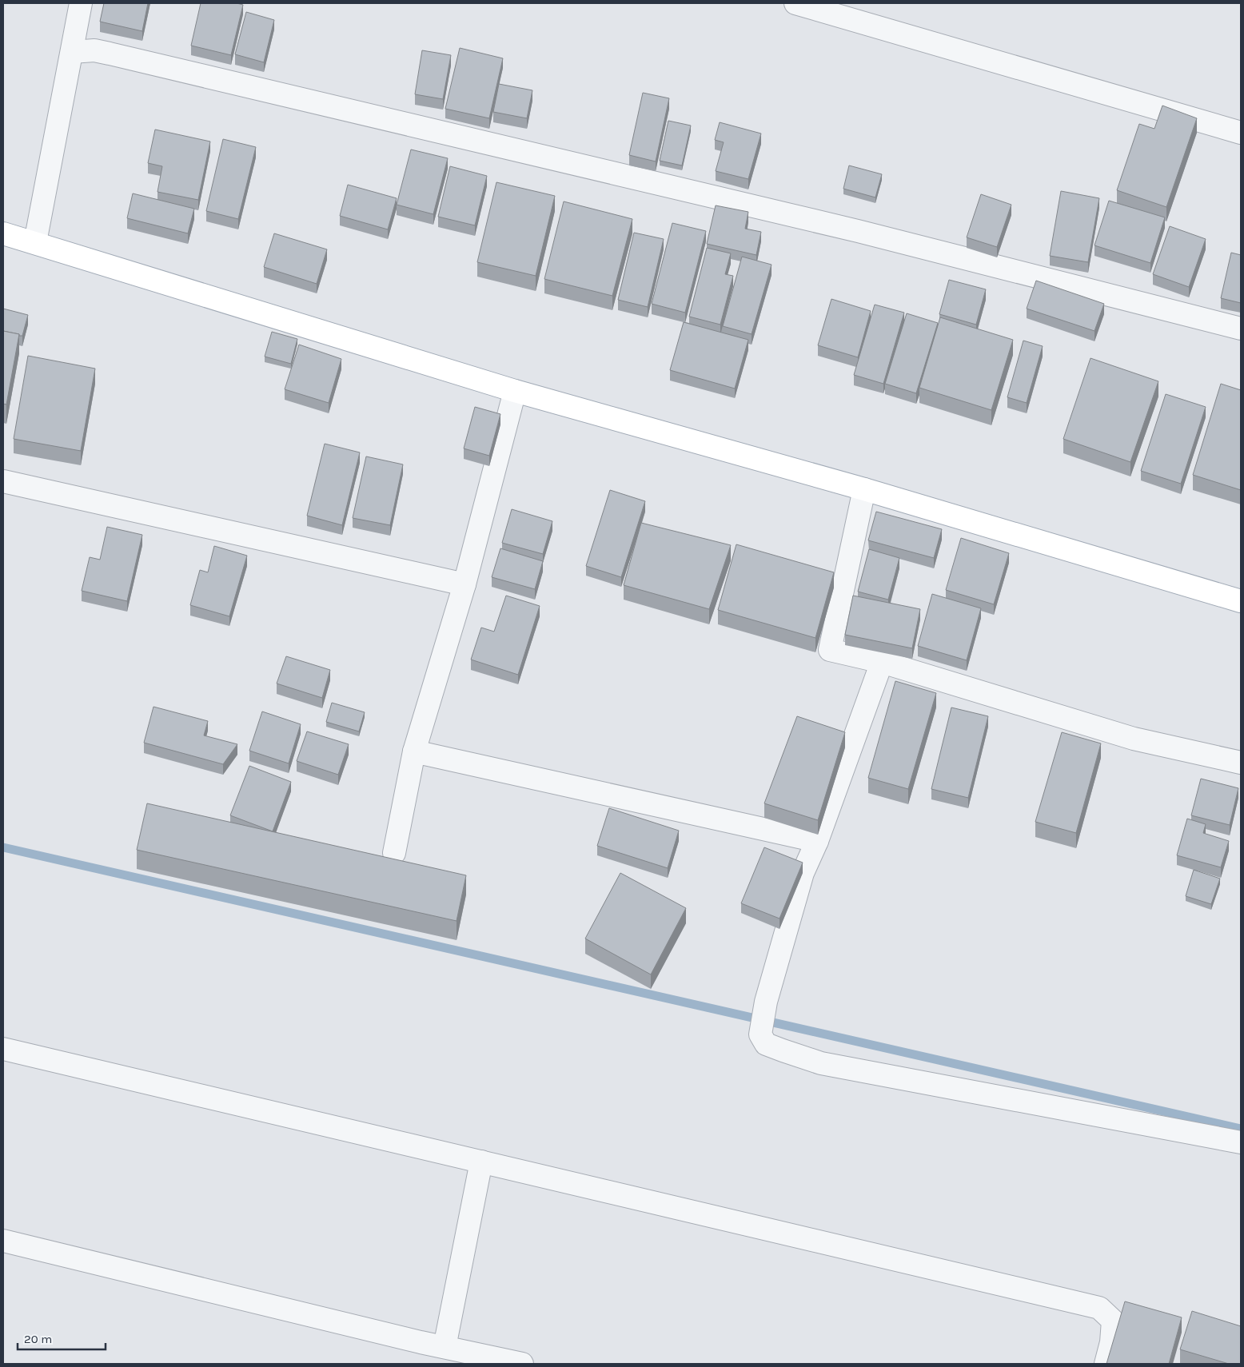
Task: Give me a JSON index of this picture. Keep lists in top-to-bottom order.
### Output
{
  "scale_bar": "20 m"
}
